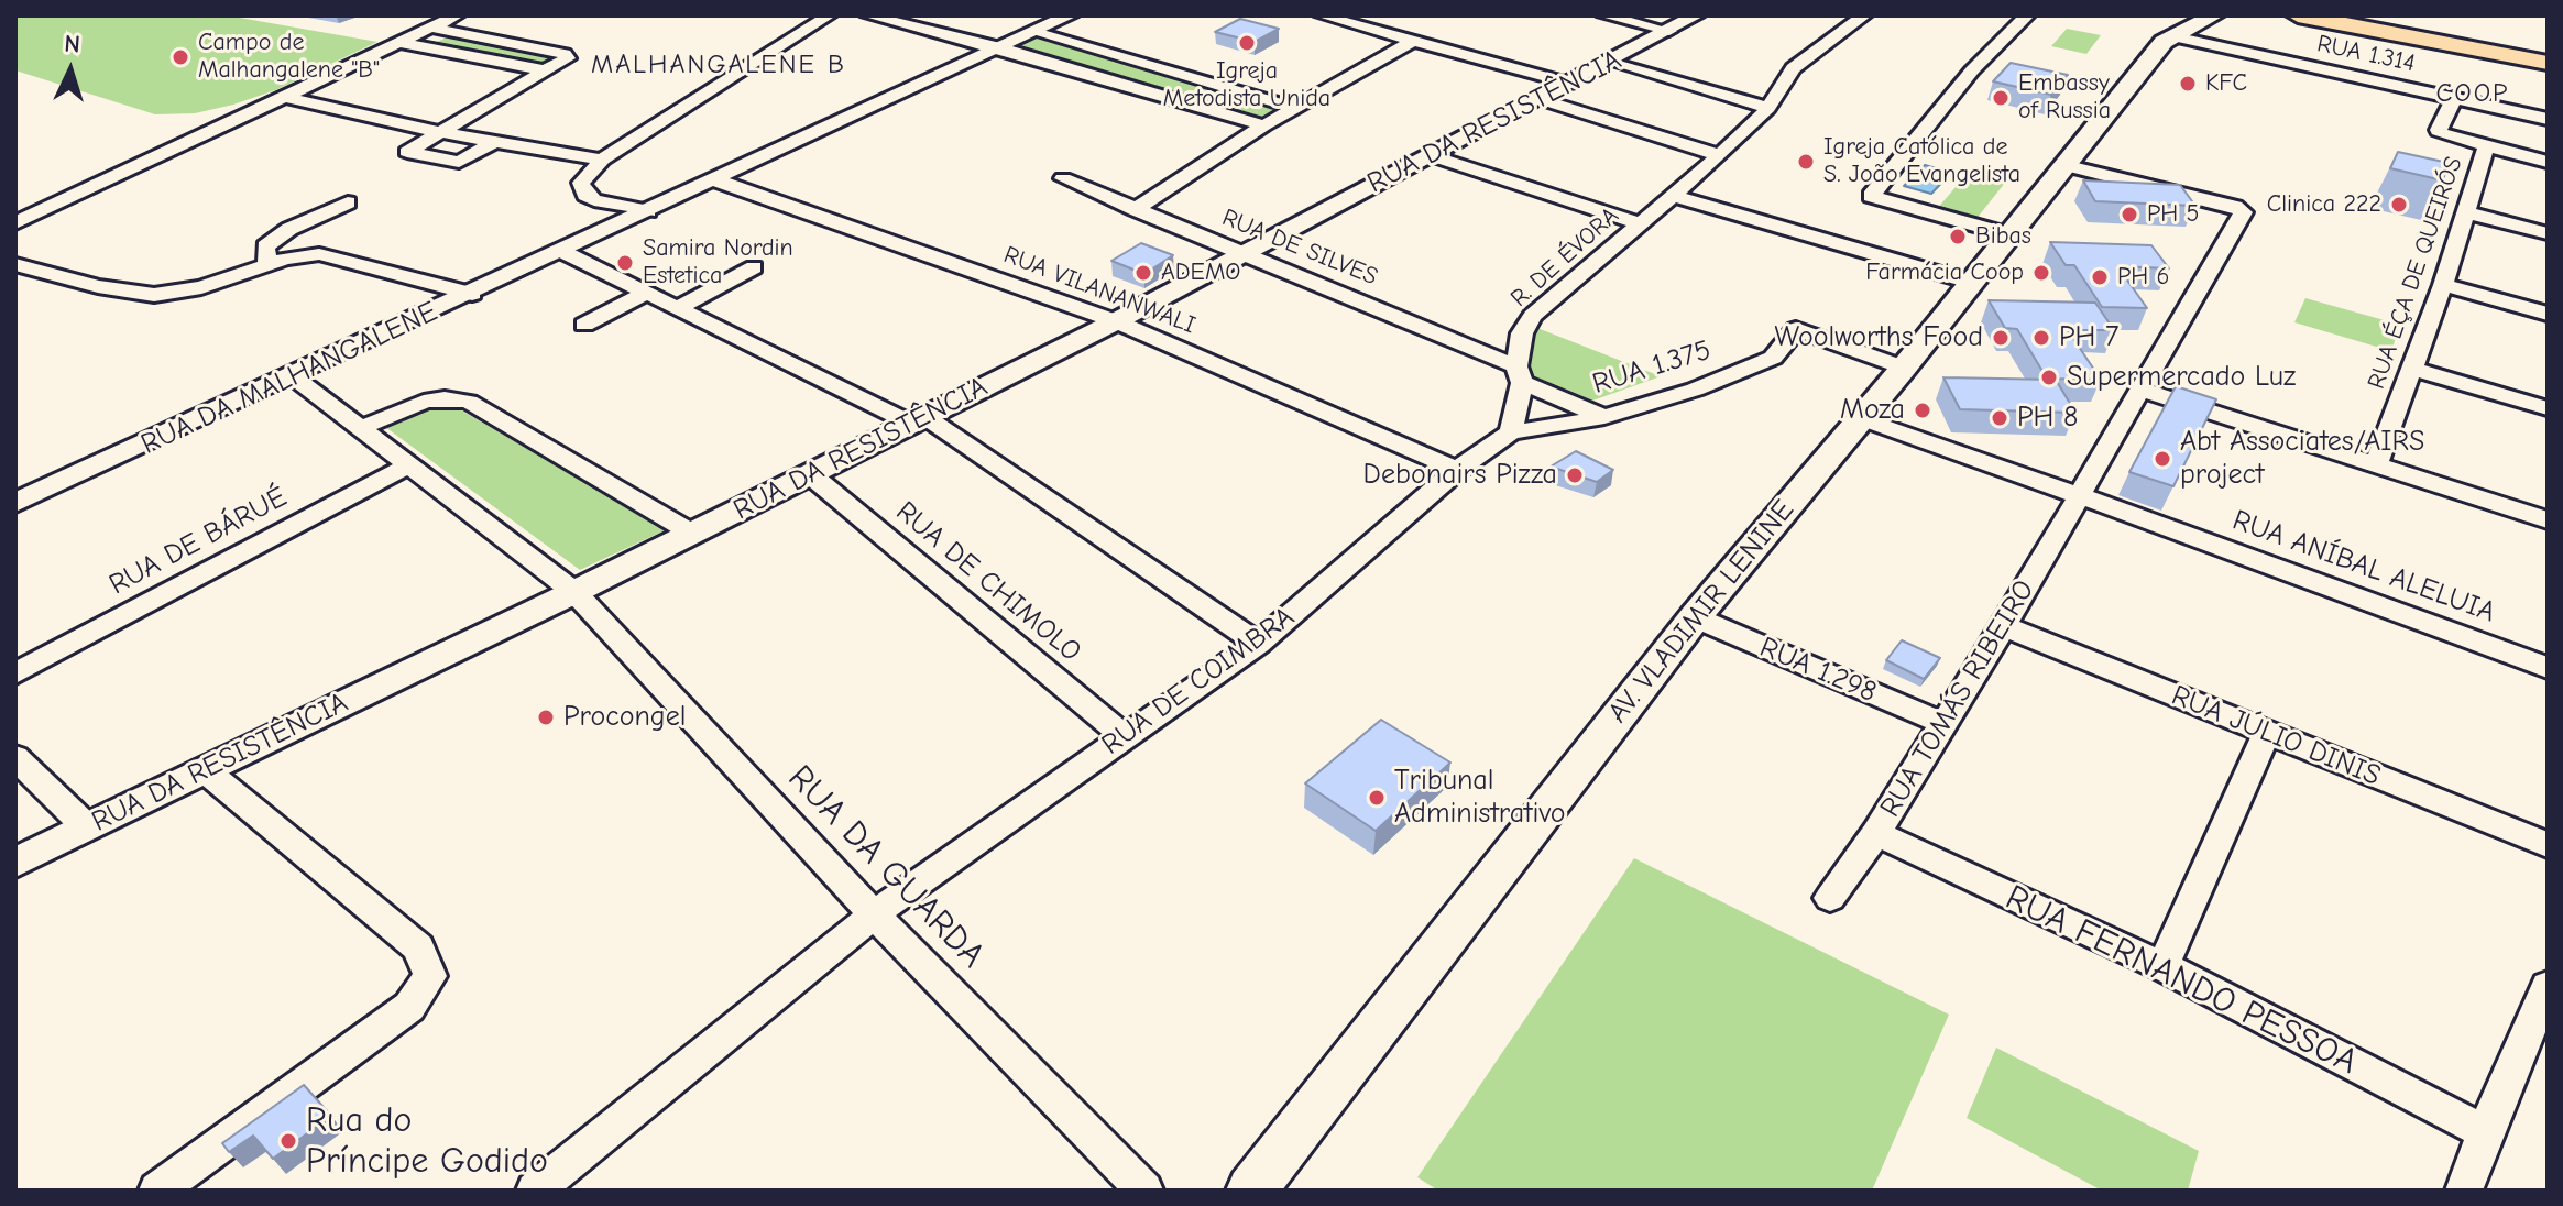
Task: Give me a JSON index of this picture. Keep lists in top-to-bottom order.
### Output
{
  "streets": {
    "main road": ["AV. VLADIMIR LENINE"],
    "street": [
      "RUA 1.314",
      "RUA DA RESISTÊNCIA",
      "RUA DE SILVES",
      "R. DE ÉVORA",
      "RUA ÉÇA DE QUEIRÓS",
      "RUA VILANANWALI",
      "RUA 1.375",
      "RUA DA MALHANGALENE",
      "RUA DE BÁRUÉ",
      "RUA ANÍBAL ALELUIA",
      "RUA DE CHIMOLO",
      "RUA 1.298",
      "RUA DE COIMBRA",
      "RUA TOMÁS RIBEIRO",
      "RUA JÚLIO DINIS",
      "RUA DA GUARDA",
      "RUA FERNANDO PESSOA"
    ]
  },
  "crossings": [
    ["RUA 1.314", "AV. VLADIMIR LENINE"],
    ["RUA DA RESISTÊNCIA", "RUA DE SILVES"],
    ["RUA DA RESISTÊNCIA", "RUA VILANANWALI"],
    ["RUA DA RESISTÊNCIA", "RUA DE CHIMOLO"],
    ["RUA DA RESISTÊNCIA", "RUA DA GUARDA"],
    ["RUA DE SILVES", "R. DE ÉVORA"],
    ["RUA DE SILVES", "RUA 1.375"],
    ["R. DE ÉVORA", "RUA 1.375"],
    ["R. DE ÉVORA", "RUA DE COIMBRA"],
    ["RUA VILANANWALI", "RUA DA MALHANGALENE"],
    ["RUA VILANANWALI", "RUA DE COIMBRA"],
    ["RUA 1.375", "AV. VLADIMIR LENINE"],
    ["RUA 1.375", "RUA DE COIMBRA"],
    ["RUA DA MALHANGALENE", "RUA DA GUARDA"],
    ["RUA DE BÁRUÉ", "RUA DA GUARDA"],
    ["RUA ANÍBAL ALELUIA", "AV. VLADIMIR LENINE"],
    ["RUA ANÍBAL ALELUIA", "RUA TOMÁS RIBEIRO"],
    ["RUA DE CHIMOLO", "RUA DE COIMBRA"],
    ["AV. VLADIMIR LENINE", "RUA 1.298"],
    ["AV. VLADIMIR LENINE", "RUA TOMÁS RIBEIRO"],
    ["RUA 1.298", "RUA TOMÁS RIBEIRO"],
    ["RUA DE COIMBRA", "RUA DA GUARDA"],
    ["RUA TOMÁS RIBEIRO", "RUA JÚLIO DINIS"],
    ["RUA TOMÁS RIBEIRO", "RUA FERNANDO PESSOA"]
  ],
  "districts": ["MALHANGALENE B", "COOP"],
  "places": [
    "Igreja Metodista Unida",
    "Campo de Malhangalene \"B\"",
    "KFC",
    "Embassy of Russia",
    "Igreja Católica de S. João Evangelista",
    "Clinica 222",
    "PH 5",
    "Bibas",
    "Samira Nordin Estetica",
    "ADEMO",
    "Farmácia Coop",
    "PH 6",
    "Woolworths Food",
    "PH 7",
    "Supermercado Luz",
    "Moza",
    "PH 8",
    "Abt Associates/AIRS project",
    "Debonairs Pizza",
    "Procongel",
    "Tribunal Administrativo",
    "Rua do Príncipe Godido"
  ],
  "north": "top"
}
